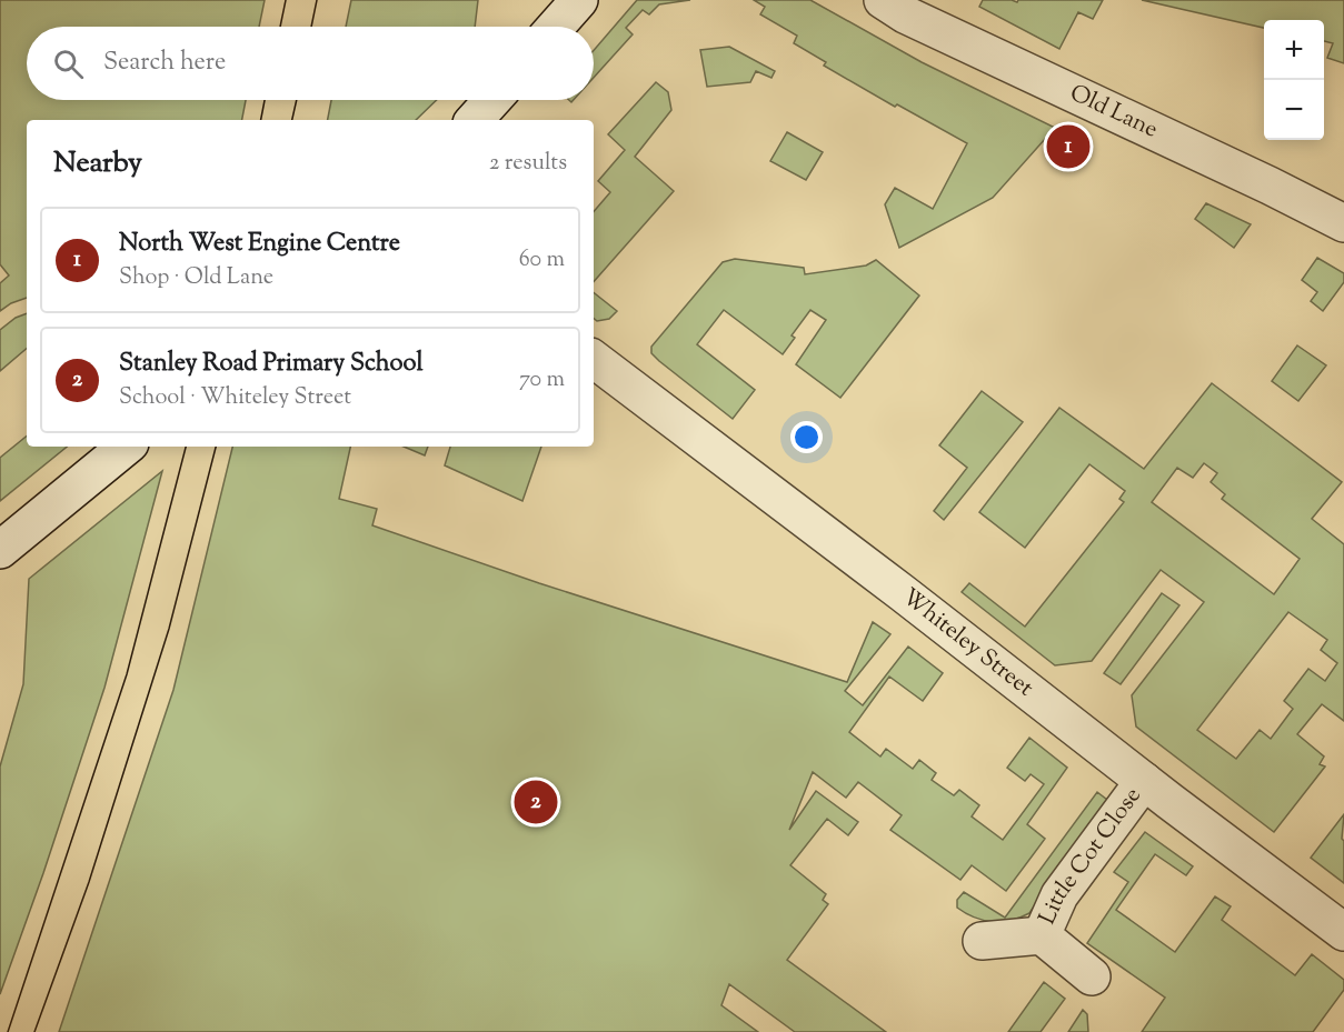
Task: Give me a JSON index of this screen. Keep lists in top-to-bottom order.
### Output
{
  "streets": {
    "street": ["Old Lane", "Whiteley Street", "Little Cot Close"]
  },
  "crossings": [
    ["Whiteley Street", "Little Cot Close"]
  ],
  "page": {
    "map_buttons": ["+", "−"],
    "search": "Search here",
    "heading": ["Nearby", "2 results"],
    "pins": ["1", "2"],
    "list": [
      {
        "mark": "1",
        "name": "North West Engine Centre",
        "note": "Shop · Old Lane",
        "value": "60 m"
      },
      {
        "mark": "2",
        "name": "Stanley Road Primary School",
        "note": "School · Whiteley Street",
        "value": "70 m"
      }
    ]
  }
}
